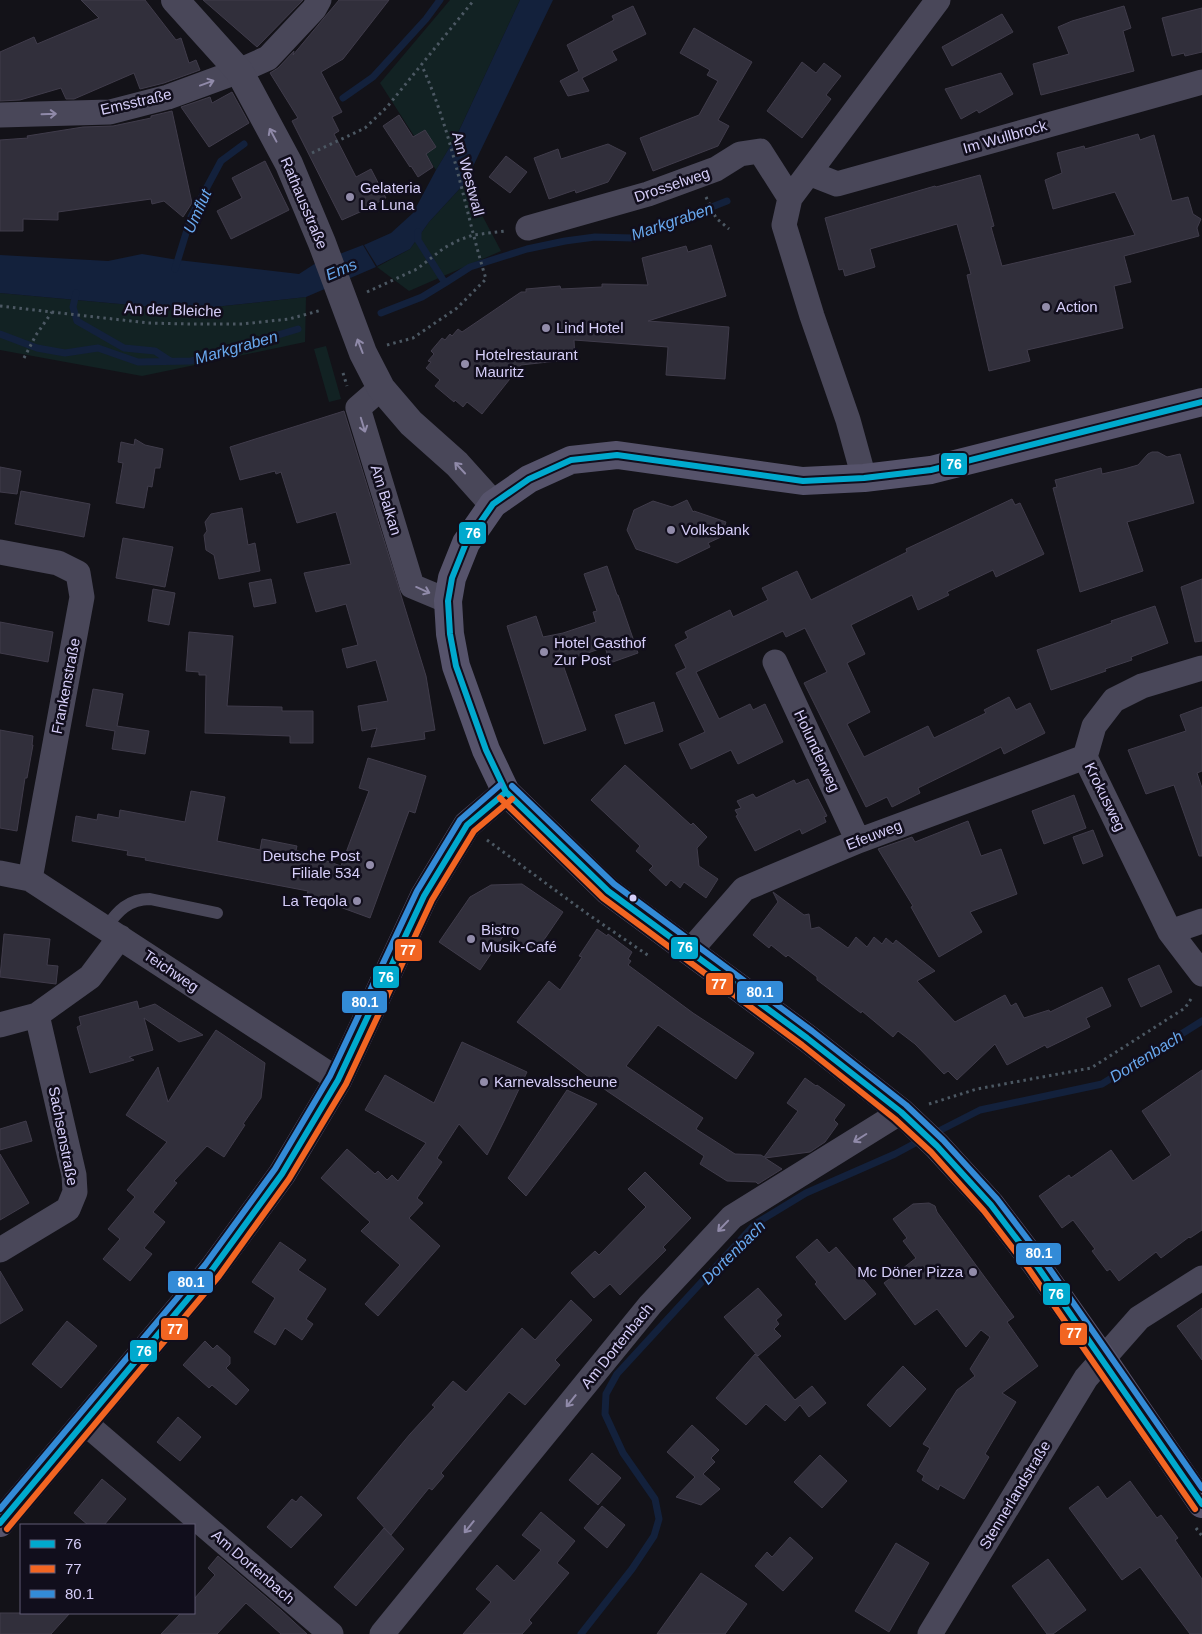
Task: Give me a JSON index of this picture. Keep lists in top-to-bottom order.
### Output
{
  "streets": {
    "street": [
      "Emsstraße",
      "Im Wullbrock",
      "Drosselweg",
      "Rathausstraße",
      "Am Balkan",
      "Frankenstraße",
      "Holunderweg",
      "Krokusweg",
      "Efeuweg",
      "Teichweg",
      "Sachsenstraße",
      "Am Dortenbach",
      "Stennerlandstraße"
    ],
    "path": ["Am Westwall", "An der Bleiche"]
  },
  "crossings": [
    ["Emsstraße", "Rathausstraße"],
    ["Am Westwall", "Rathausstraße"],
    ["Am Westwall", "An der Bleiche"],
    ["Rathausstraße", "An der Bleiche"],
    ["Rathausstraße", "Am Balkan"],
    ["Frankenstraße", "Teichweg"],
    ["Holunderweg", "Efeuweg"],
    ["Krokusweg", "Efeuweg"]
  ],
  "one_way": [
    "Emsstraße",
    "Rathausstraße",
    "Am Balkan",
    "Am Dortenbach"
  ],
  "water": [
    "Umflut",
    "Markgraben",
    "Ems",
    "Dortenbach"
  ],
  "places": [
    "Gelateria La Luna",
    "Action",
    "Lind Hotel",
    "Hotelrestaurant Mauritz",
    "Volksbank",
    "Hotel Gasthof Zur Post",
    "Deutsche Post Filiale 534",
    "La Teqola",
    "Bistro Musik-Café",
    "Karnevalsscheune",
    "Mc Döner Pizza"
  ],
  "lines": ["transit line 76", "transit line 80.1", "transit line 77"],
  "legend": ["76", "77", "80.1"]
}
